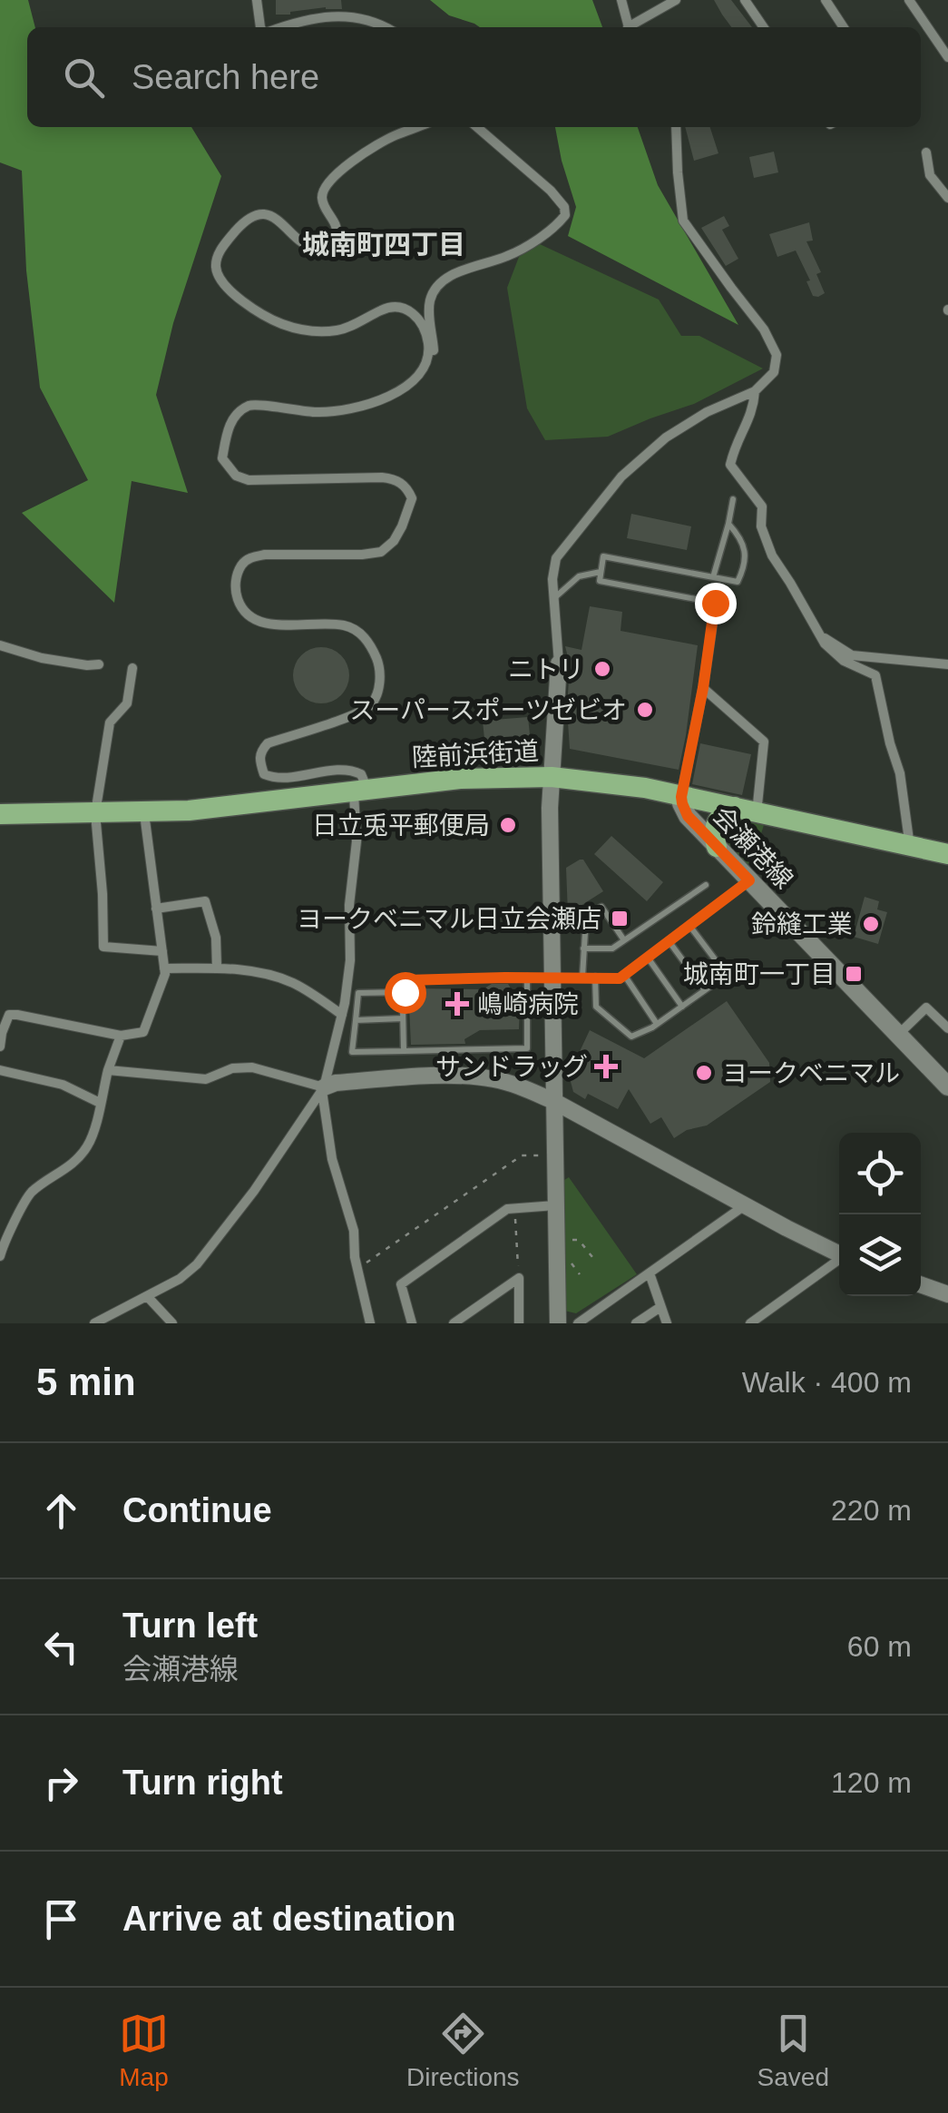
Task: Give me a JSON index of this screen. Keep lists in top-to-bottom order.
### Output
{
  "streets": {
    "highway": ["陸前浜街道"],
    "main road": ["会瀬港線"]
  },
  "crossings": [
    ["陸前浜街道", "会瀬港線"]
  ],
  "districts": ["城南町四丁目"],
  "places": {
    "other": [
      "ニトリ",
      "スーパースポーツゼビオ",
      "日立兎平郵便局",
      "鈴縫工業",
      "ヨークベニマル"
    ],
    "transit": ["ヨークベニマル日立会瀬店", "城南町一丁目"],
    "health": ["嶋崎病院", "サンドラッグ"]
  },
  "page": {
    "search": "Search here",
    "heading": ["5 min", "Walk · 400 m"],
    "list": [
      ["Continue", "220 m"],
      ["Turn left", "会瀬港線", "60 m"],
      ["Turn right", "120 m"],
      "Arrive at destination"
    ],
    "nav": ["Map", "Directions", "Saved"]
  }
}
